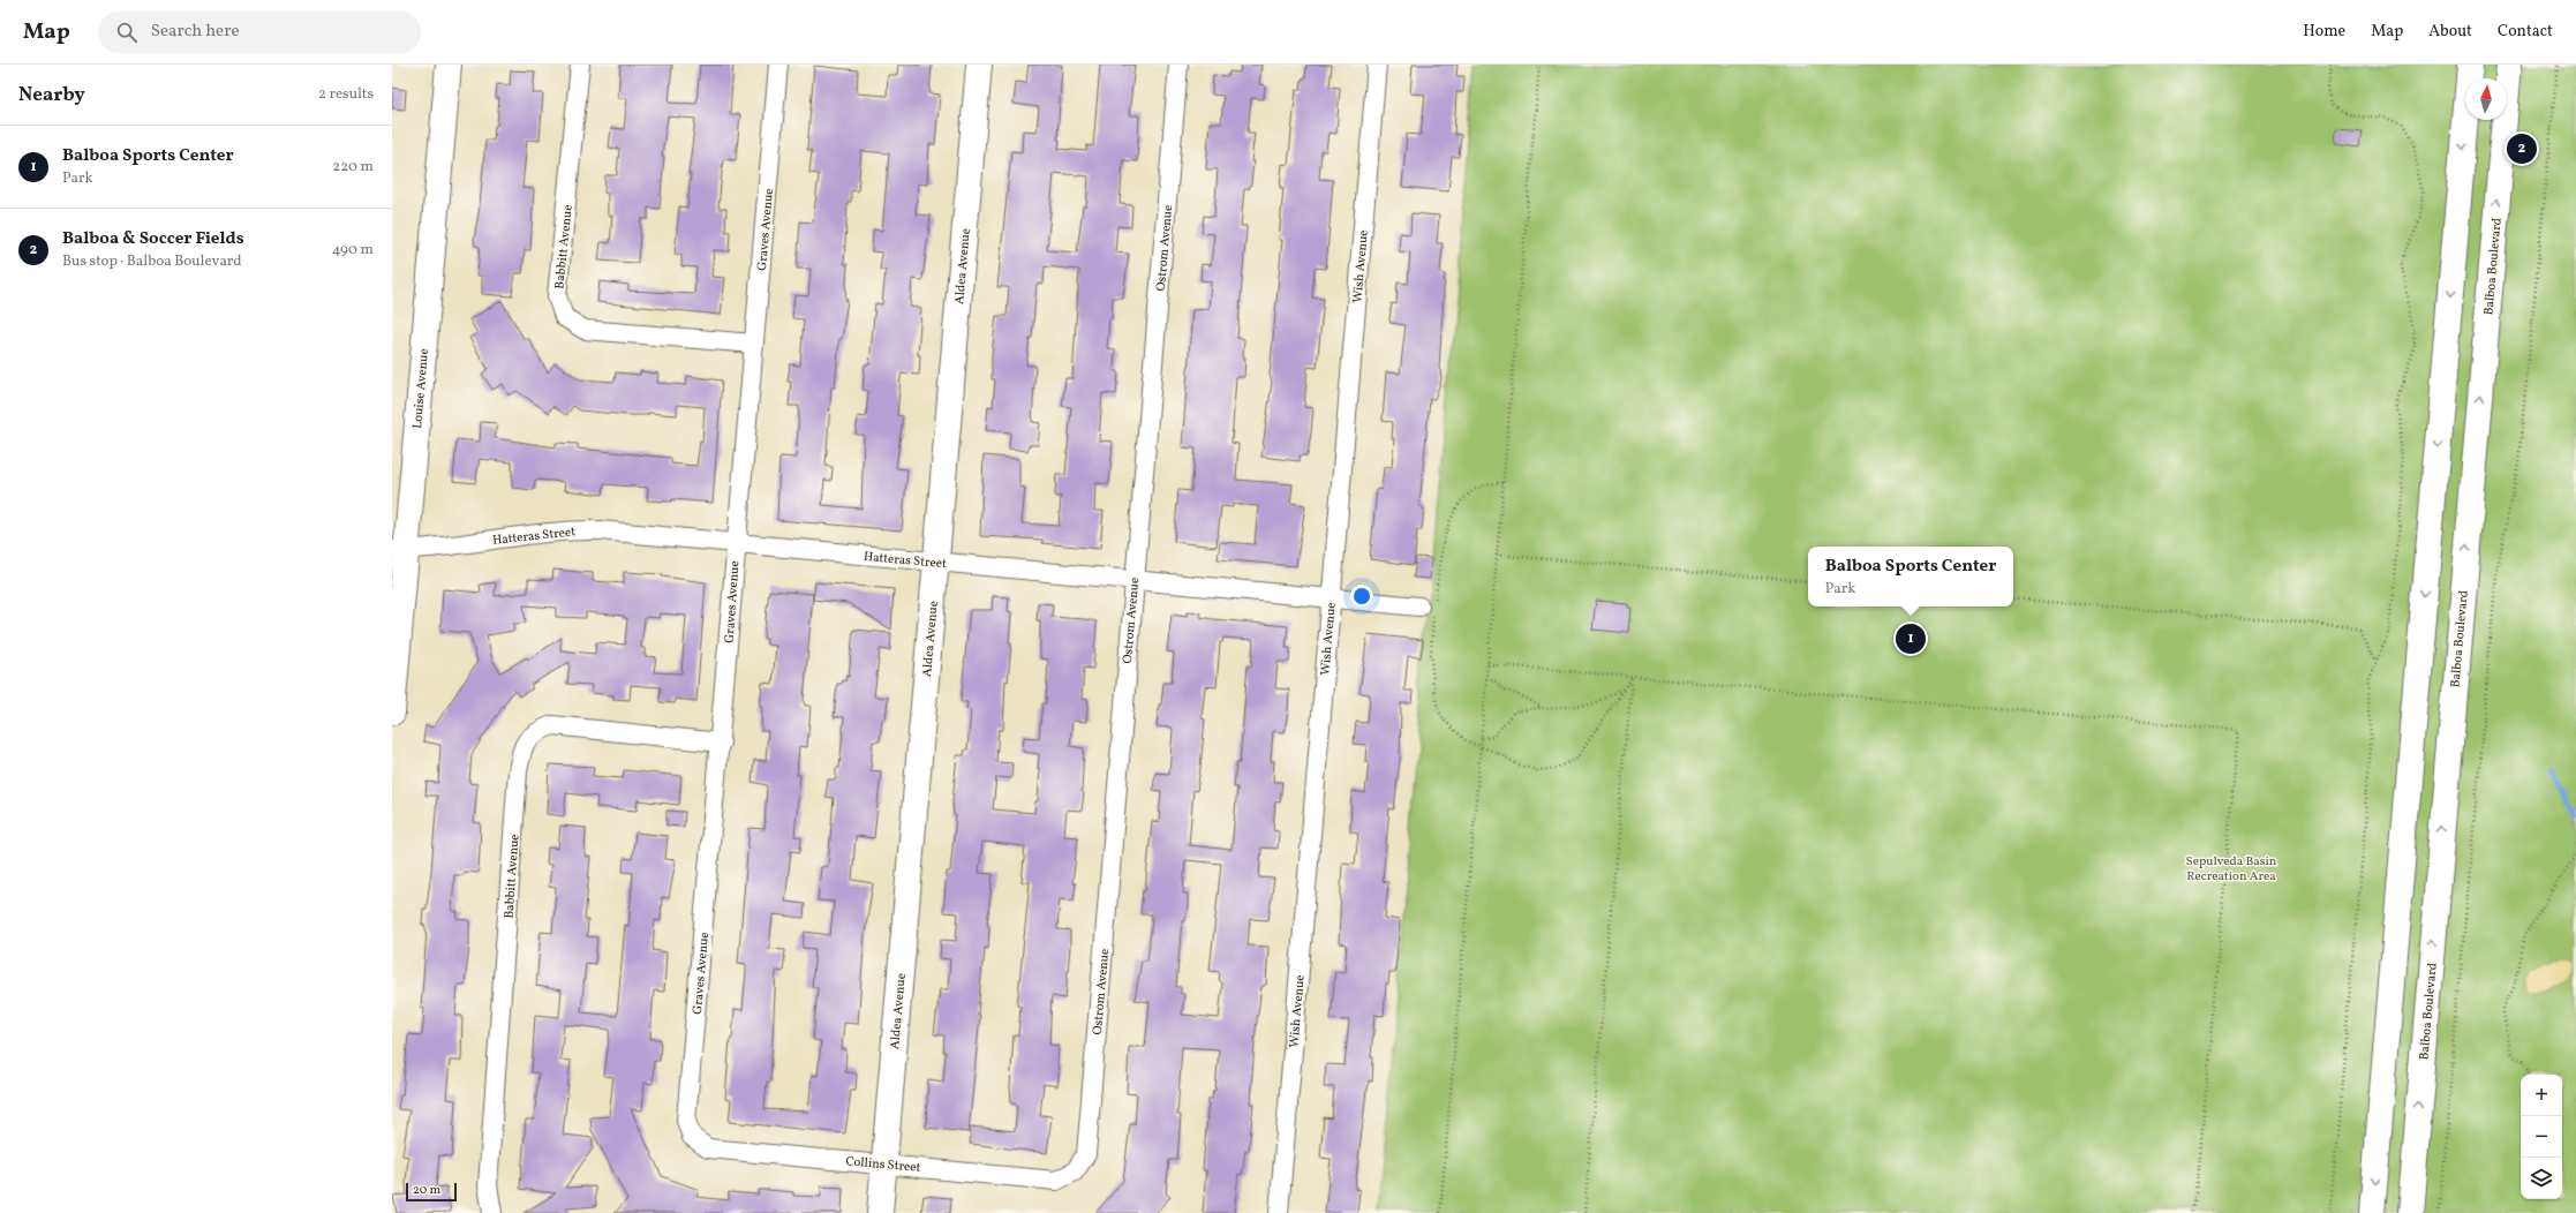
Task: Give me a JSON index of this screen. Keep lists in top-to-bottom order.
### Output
{
  "streets": {
    "main road": ["Aldea Avenue", "Balboa Boulevard", "Louise Avenue"],
    "street": [
      "Graves Avenue",
      "Babbitt Avenue",
      "Ostrom Avenue",
      "Wish Avenue",
      "Hatteras Street",
      "Collins Street"
    ]
  },
  "crossings": [
    ["Graves Avenue", "Babbitt Avenue"],
    ["Graves Avenue", "Hatteras Street"],
    ["Graves Avenue", "Collins Street"],
    ["Ostrom Avenue", "Hatteras Street"],
    ["Ostrom Avenue", "Collins Street"],
    ["Aldea Avenue", "Hatteras Street"],
    ["Aldea Avenue", "Collins Street"],
    ["Wish Avenue", "Hatteras Street"],
    ["Louise Avenue", "Hatteras Street"]
  ],
  "parks": ["Sepulveda Basin Recreation Area"],
  "scale_bar": "20 m",
  "north": "top",
  "page": {
    "header": "Map",
    "search": "Search here",
    "nav": [
      "Home",
      "Map",
      "About",
      "Contact"
    ],
    "heading": ["Nearby", "2 results"],
    "list": [
      {
        "mark": "1",
        "name": "Balboa Sports Center",
        "note": "Park",
        "value": "220 m"
      },
      {
        "mark": "2",
        "name": "Balboa & Soccer Fields",
        "note": "Bus stop · Balboa Boulevard",
        "value": "490 m"
      }
    ],
    "pins": ["2", "1"],
    "popup": ["Balboa Sports Center", "Park"],
    "map_buttons": ["+", "−"],
    "scale": "20 m"
  }
}
